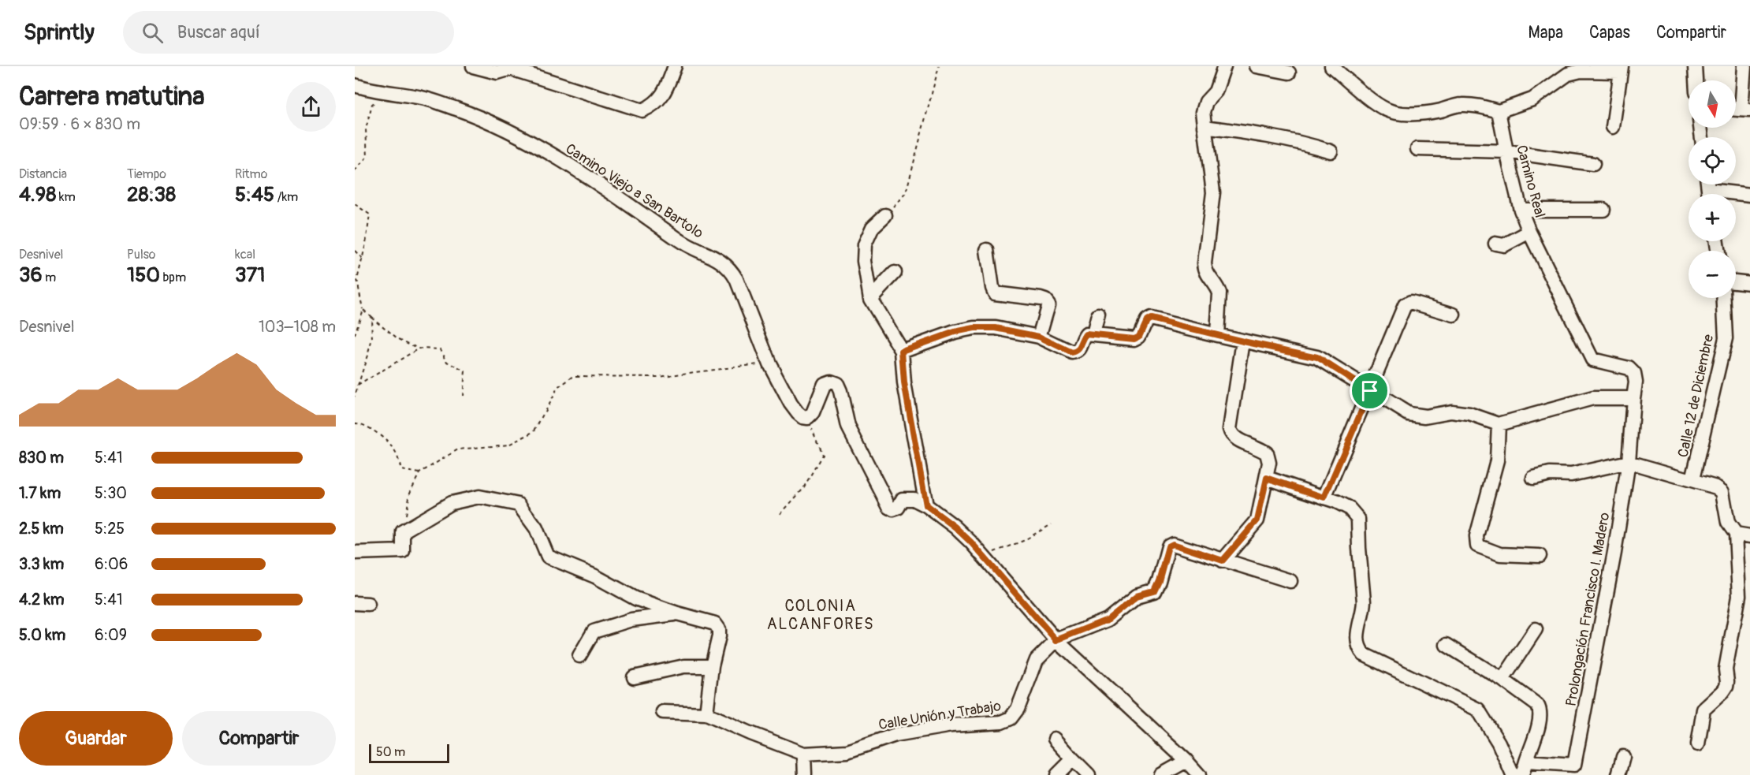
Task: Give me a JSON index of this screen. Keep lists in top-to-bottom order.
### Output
{
  "streets": {
    "street": [
      "Camino Real",
      "Camino Viejo a San Bartolo",
      "Calle 12 de Diciembre",
      "Prolongación Francisco I. Madero",
      "Calle Unión y Trabajo"
    ]
  },
  "crossings": [
    ["Camino Real", "Prolongación Francisco I. Madero"]
  ],
  "districts": ["COLONIA ALCANFORES"],
  "scale_bar": "50 m",
  "north": "bottom",
  "page": {
    "header": "Sprintly",
    "search": "Buscar aquí",
    "nav": ["Mapa", "Capas", "Compartir"],
    "heading": ["Carrera matutina", "09:59 · 6 × 830 m"],
    "map_buttons": ["+", "−"],
    "stats": [
      ["Distancia", "4.98 km"],
      ["Tiempo", "28:38"],
      ["Ritmo", "5:45 /km"],
      ["Desnivel", "36 m"],
      ["Pulso", "150 bpm"],
      ["kcal", "371"]
    ],
    "chart": ["Desnivel", "103–108 m"],
    "list": [
      {
        "name": "830 m",
        "note": "5:41"
      },
      {
        "name": "1.7 km",
        "note": "5:30"
      },
      {
        "name": "2.5 km",
        "note": "5:25"
      },
      {
        "name": "3.3 km",
        "note": "6:06"
      },
      {
        "name": "4.2 km",
        "note": "5:41"
      },
      {
        "name": "5.0 km",
        "note": "6:09"
      }
    ],
    "buttons": ["Guardar", "Compartir"],
    "scale": "50 m"
  }
}
